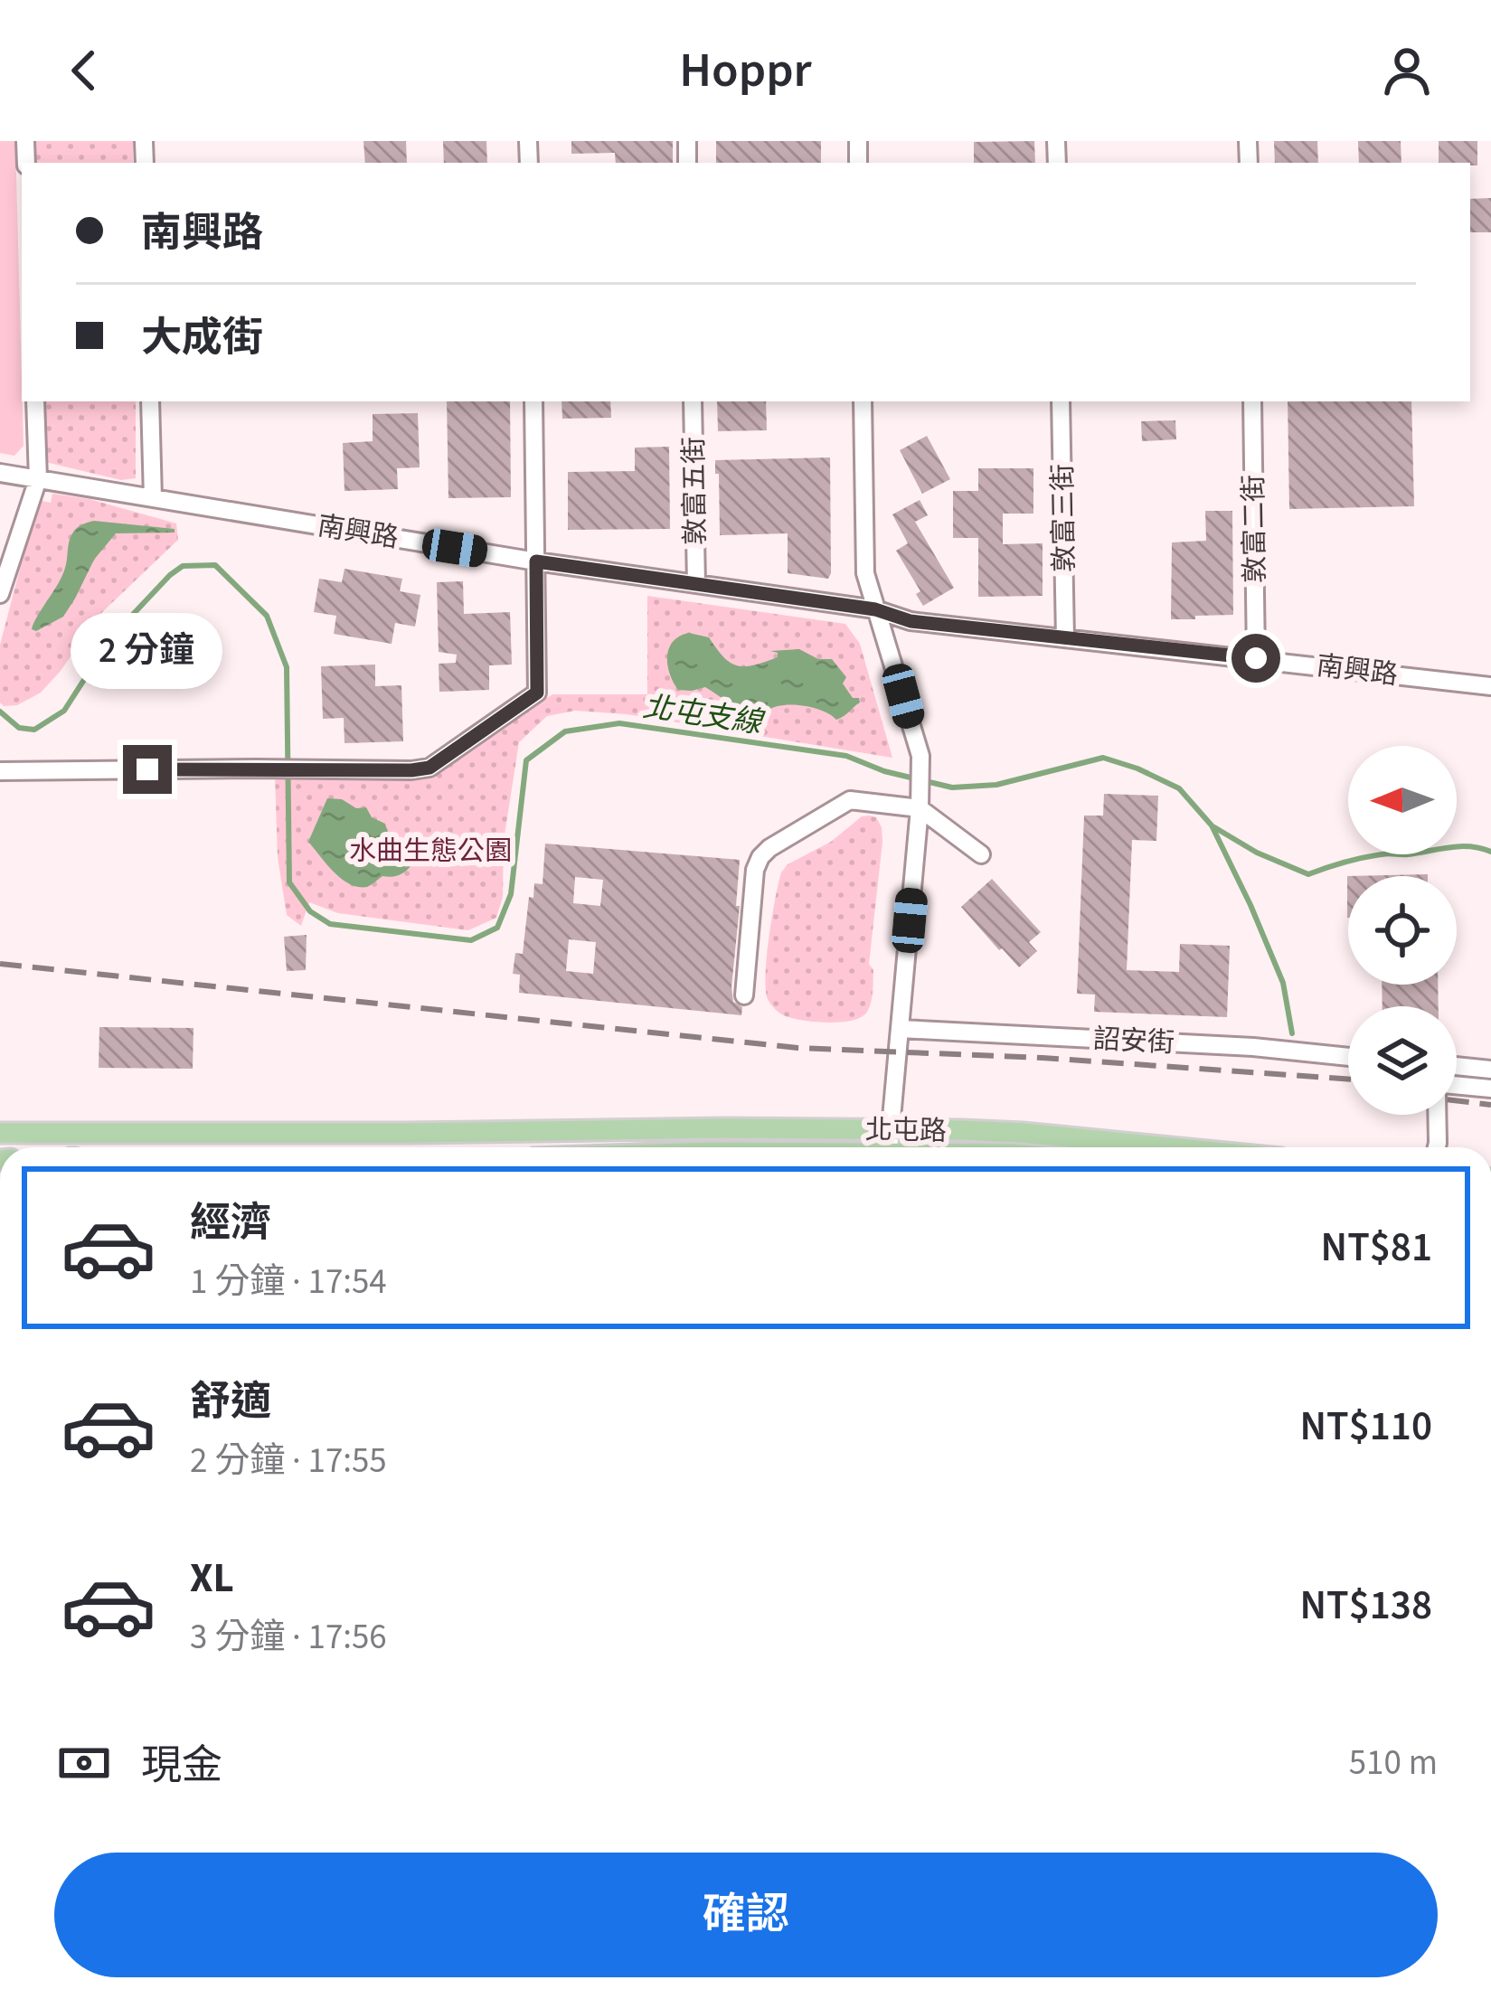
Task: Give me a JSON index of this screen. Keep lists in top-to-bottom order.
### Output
{
  "streets": {
    "main road": ["北屯路"],
    "street": [
      "敦富五街",
      "敦富三街",
      "敦富二街",
      "南興路",
      "詔安街"
    ]
  },
  "crossings": [
    ["敦富五街", "南興路"],
    ["敦富三街", "南興路"],
    ["敦富二街", "南興路"]
  ],
  "water": ["北屯支線"],
  "parks": ["水曲生態公園"],
  "north": "left",
  "page": {
    "header": "Hoppr",
    "banner": ["南興路", "大成街"],
    "bubble": "2 分鐘",
    "list": [
      {
        "name": "經濟",
        "note": "1 分鐘 · 17:54",
        "value": "NT$81"
      },
      {
        "name": "舒適",
        "note": "2 分鐘 · 17:55",
        "value": "NT$110"
      },
      {
        "name": "XL",
        "note": "3 分鐘 · 17:56",
        "value": "NT$138"
      }
    ],
    "pay": ["現金", "510 m"],
    "buttons": "確認"
  }
}
